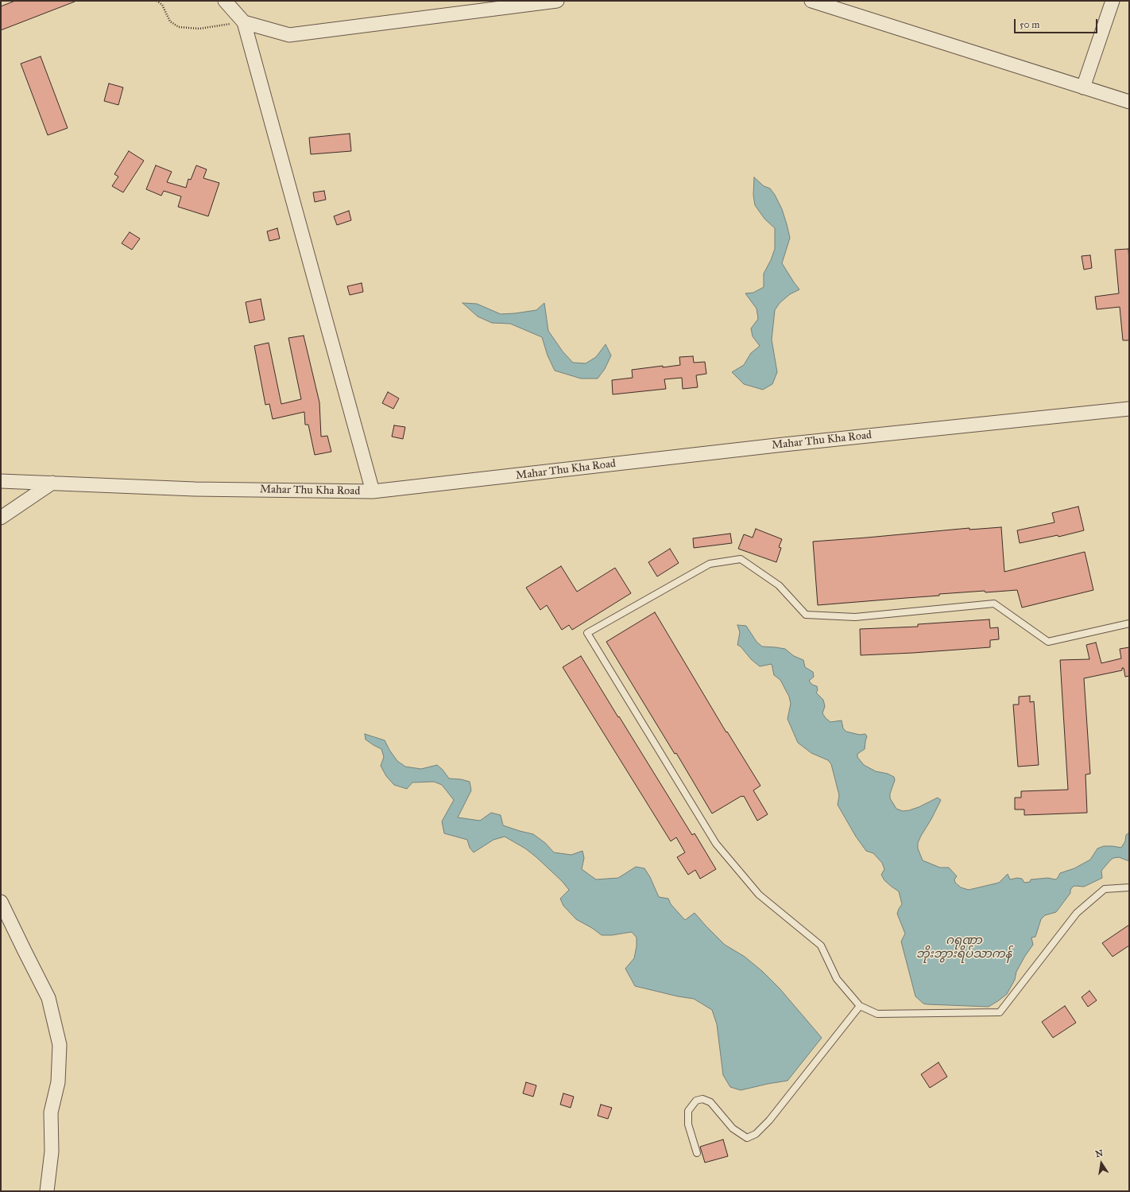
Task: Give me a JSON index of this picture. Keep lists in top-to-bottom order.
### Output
{
  "streets": {
    "street": ["Mahar Thu Kha Road"]
  },
  "water": ["ဂရုဏာ ဘိုးဘွားရိပ်သာကန်"],
  "scale_bar": "50 m",
  "north": "top"
}
